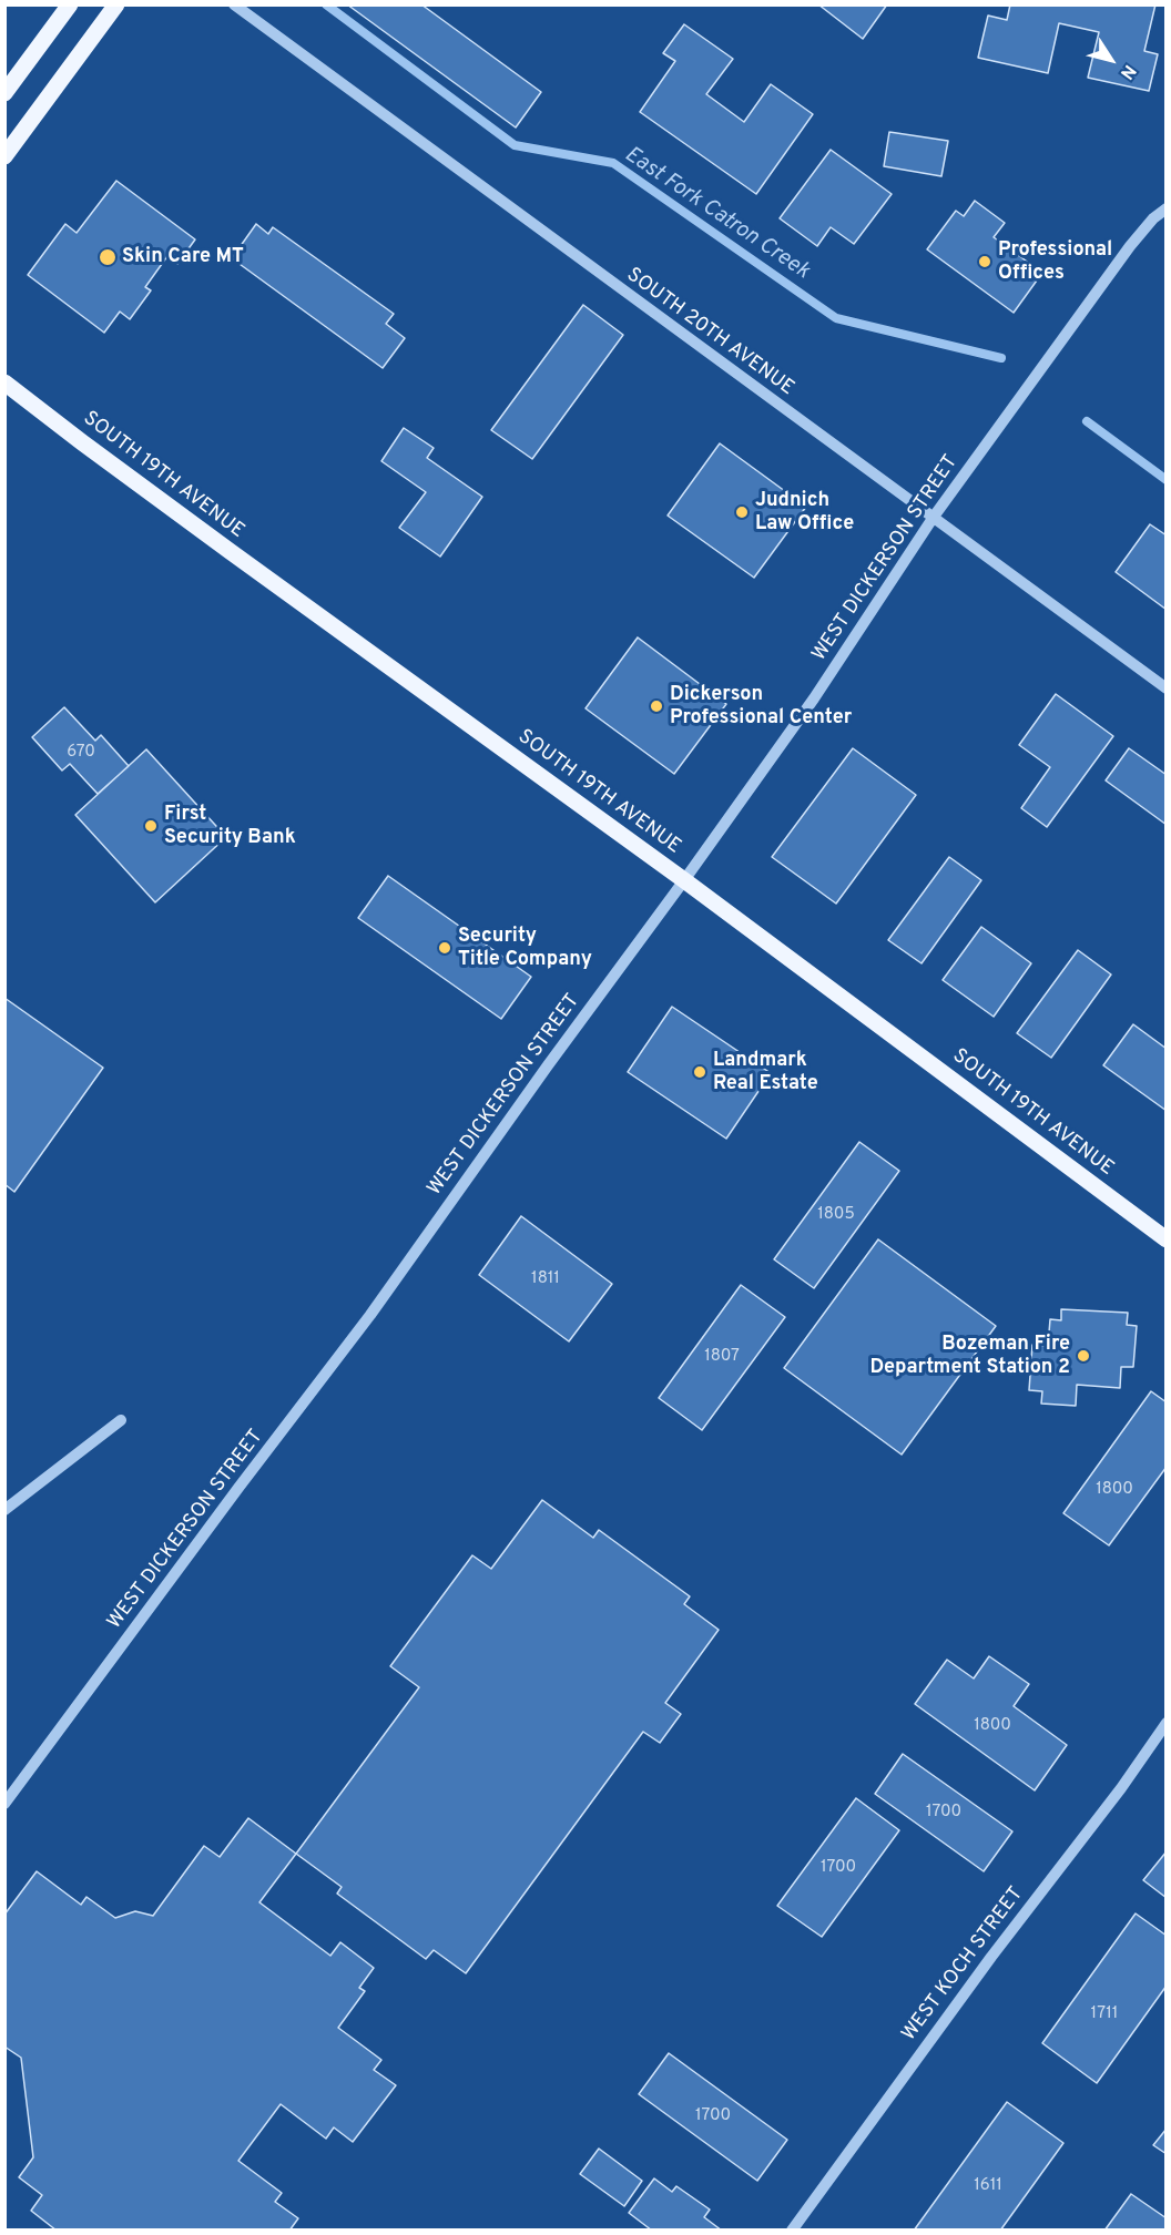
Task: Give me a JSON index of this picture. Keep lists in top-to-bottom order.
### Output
{
  "streets": {
    "main road": ["SOUTH 19TH AVENUE"],
    "street": ["SOUTH 20TH AVENUE", "WEST DICKERSON STREET", "WEST KOCH STREET"]
  },
  "crossings": [
    ["SOUTH 20TH AVENUE", "WEST DICKERSON STREET"],
    ["SOUTH 19TH AVENUE", "WEST DICKERSON STREET"]
  ],
  "water": ["East Fork Catron Creek"],
  "places": [
    "Skin Care MT",
    "Professional Offices",
    "Judnich Law Office",
    "Dickerson Professional Center",
    "First Security Bank",
    "Security Title Company",
    "Landmark Real Estate",
    "Bozeman Fire Department Station 2"
  ],
  "house_numbers": [
    "670",
    "1805",
    "1811",
    "1807",
    "1800",
    "1800",
    "1700",
    "1700",
    "1711",
    "1700",
    "1611"
  ],
  "north": "bottom right"
}
